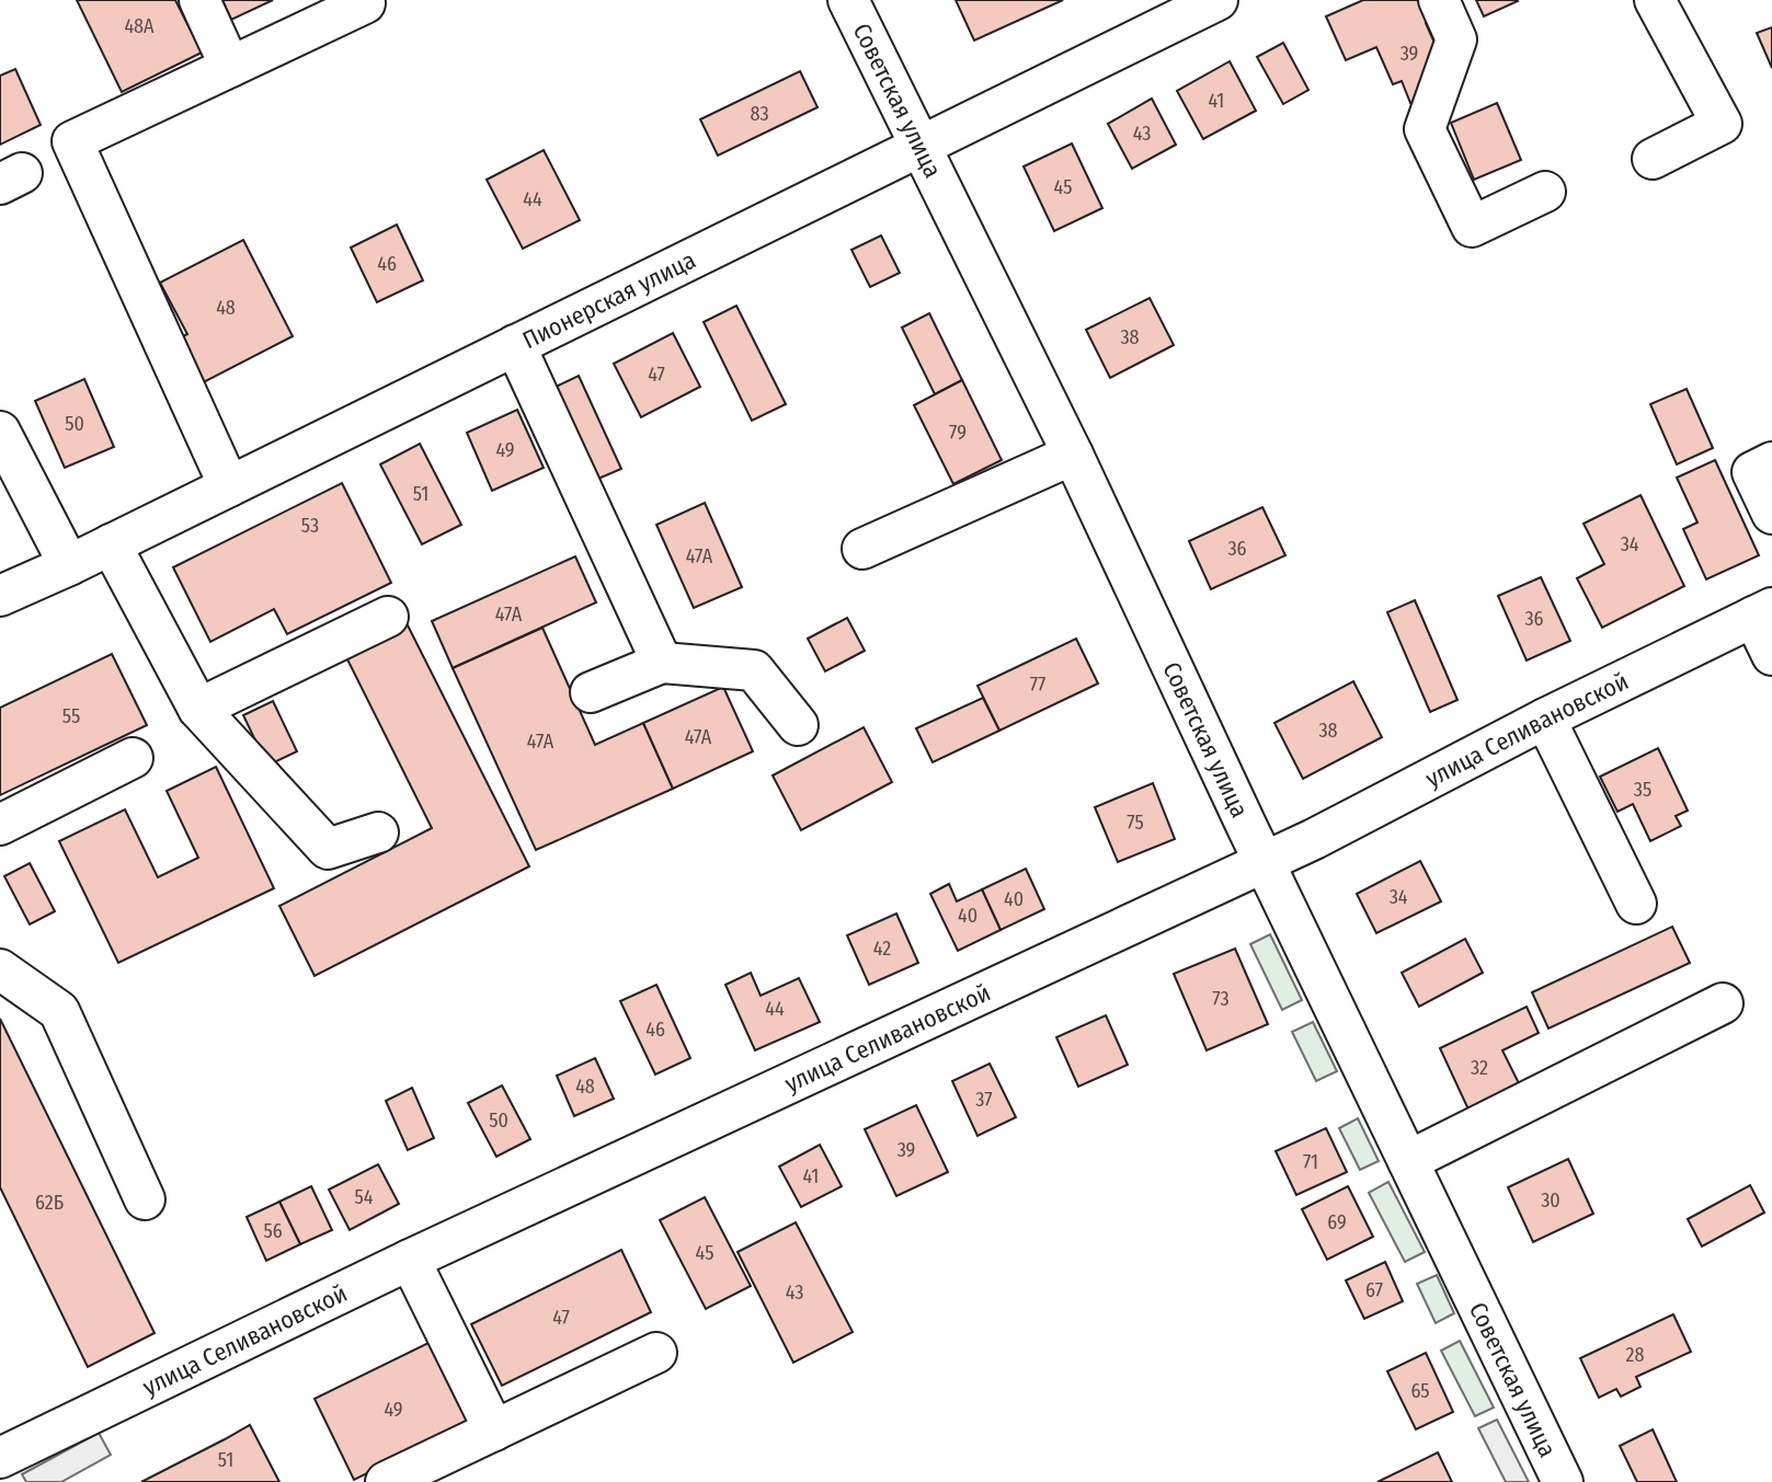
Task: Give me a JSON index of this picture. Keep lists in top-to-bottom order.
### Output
{
  "streets": {
    "street": ["Советская улица", "Пионерская улица", "улица Селивановской"]
  },
  "crossings": [
    ["Советская улица", "Пионерская улица"],
    ["Советская улица", "улица Селивановской"]
  ],
  "house_numbers": [
    "48А",
    "39",
    "41",
    "83",
    "43",
    "45",
    "44",
    "46",
    "48",
    "38",
    "47",
    "50",
    "79",
    "49",
    "51",
    "53",
    "34",
    "36",
    "47А",
    "47А",
    "36",
    "77",
    "55",
    "38",
    "47А",
    "47А",
    "35",
    "75",
    "34",
    "40",
    "40",
    "42",
    "73",
    "44",
    "46",
    "32",
    "48",
    "37",
    "50",
    "39",
    "71",
    "41",
    "54",
    "30",
    "62Б",
    "69",
    "56",
    "45",
    "67",
    "43",
    "47",
    "28",
    "65",
    "49",
    "51"
  ]
}
